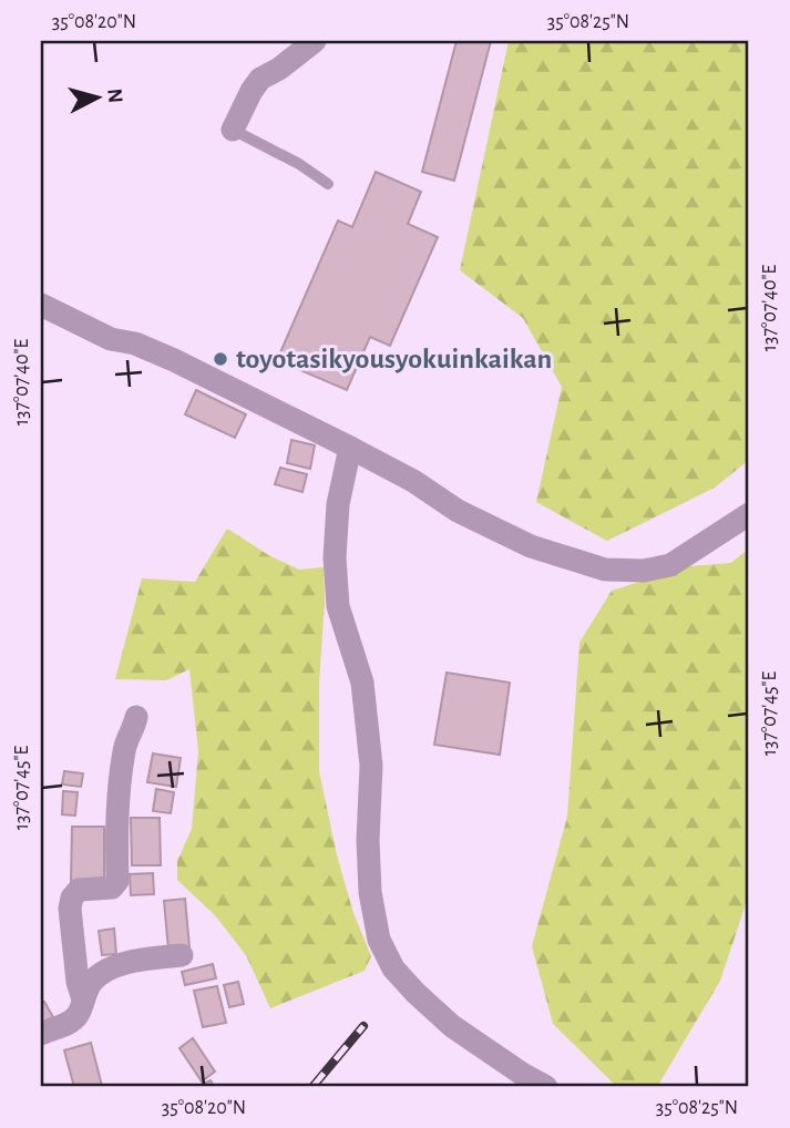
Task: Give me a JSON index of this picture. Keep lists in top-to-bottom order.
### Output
{
  "places": ["toyotasikyousyokuinkaikan"],
  "north": "right",
  "coordinates": [
    "35°08'20\"N",
    "35°08'25\"N",
    "137°07'40\"E",
    "137°07'45\"E"
  ]
}
